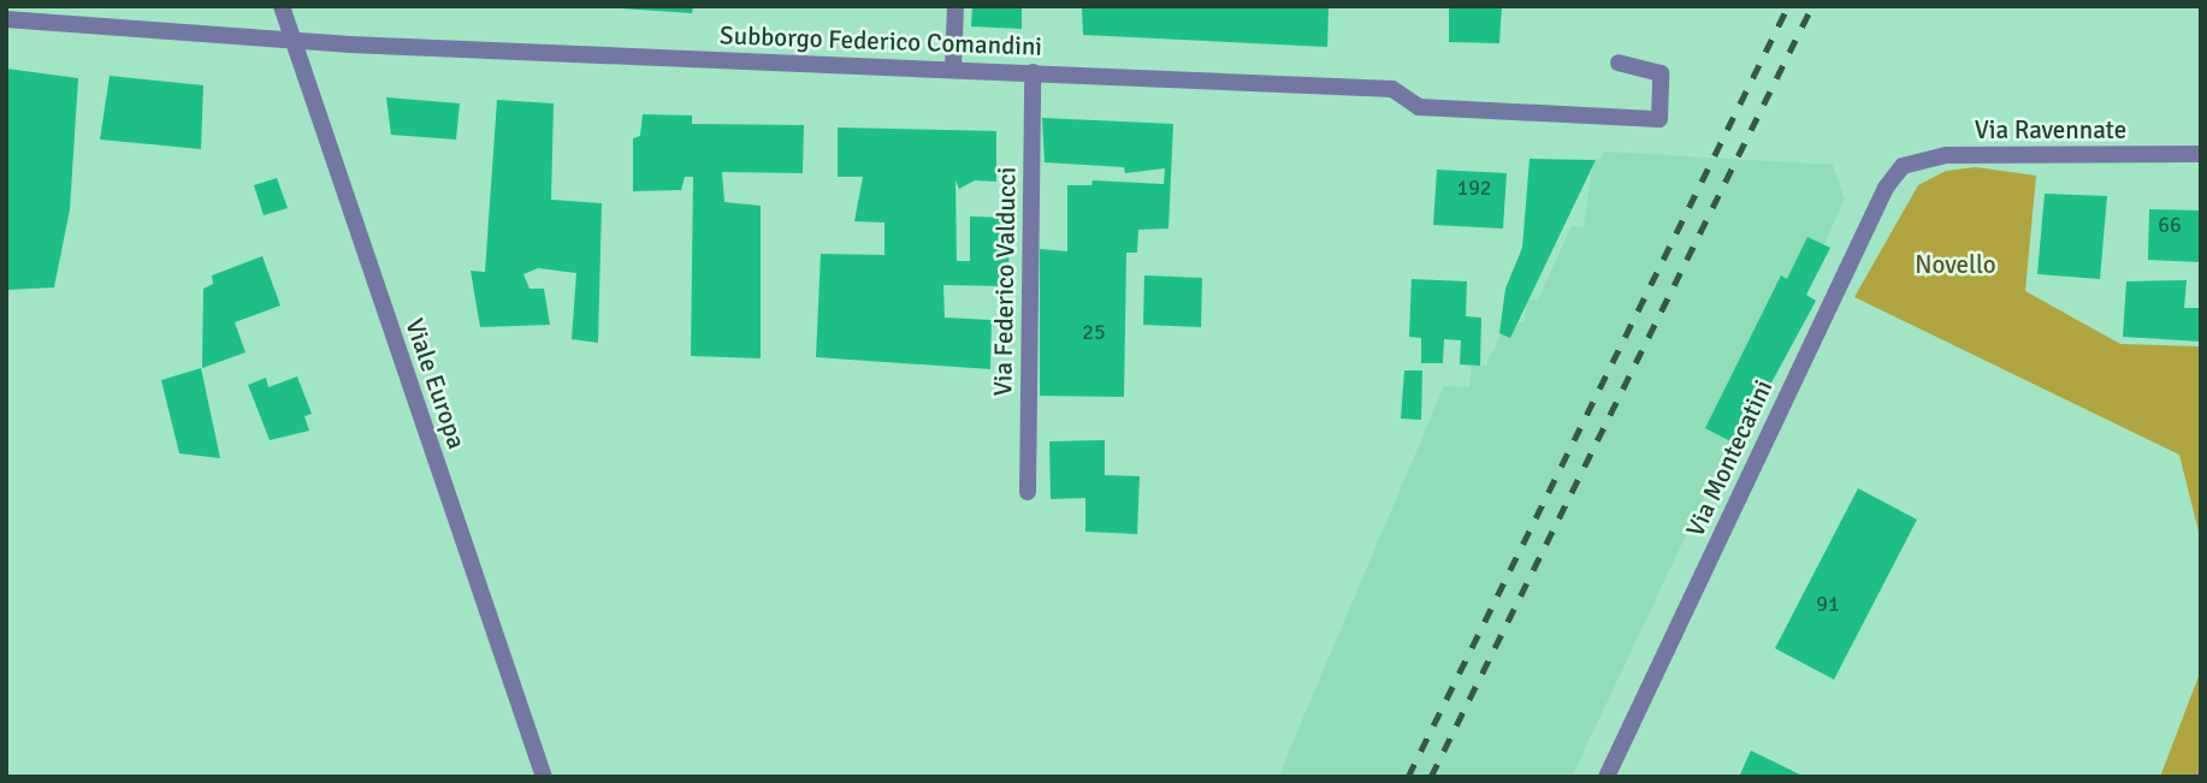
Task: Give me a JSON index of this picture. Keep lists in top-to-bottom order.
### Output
{
  "streets": {
    "street": [
      "Subborgo Federico Comandini",
      "Via Ravennate",
      "Via Federico Valducci",
      "Viale Europa",
      "Via Montecatini"
    ]
  },
  "crossings": [
    ["Subborgo Federico Comandini", "Via Federico Valducci"],
    ["Subborgo Federico Comandini", "Viale Europa"],
    ["Via Ravennate", "Via Montecatini"]
  ],
  "parks": ["Novello"],
  "house_numbers": [
    "192",
    "66",
    "25",
    "91"
  ]
}
